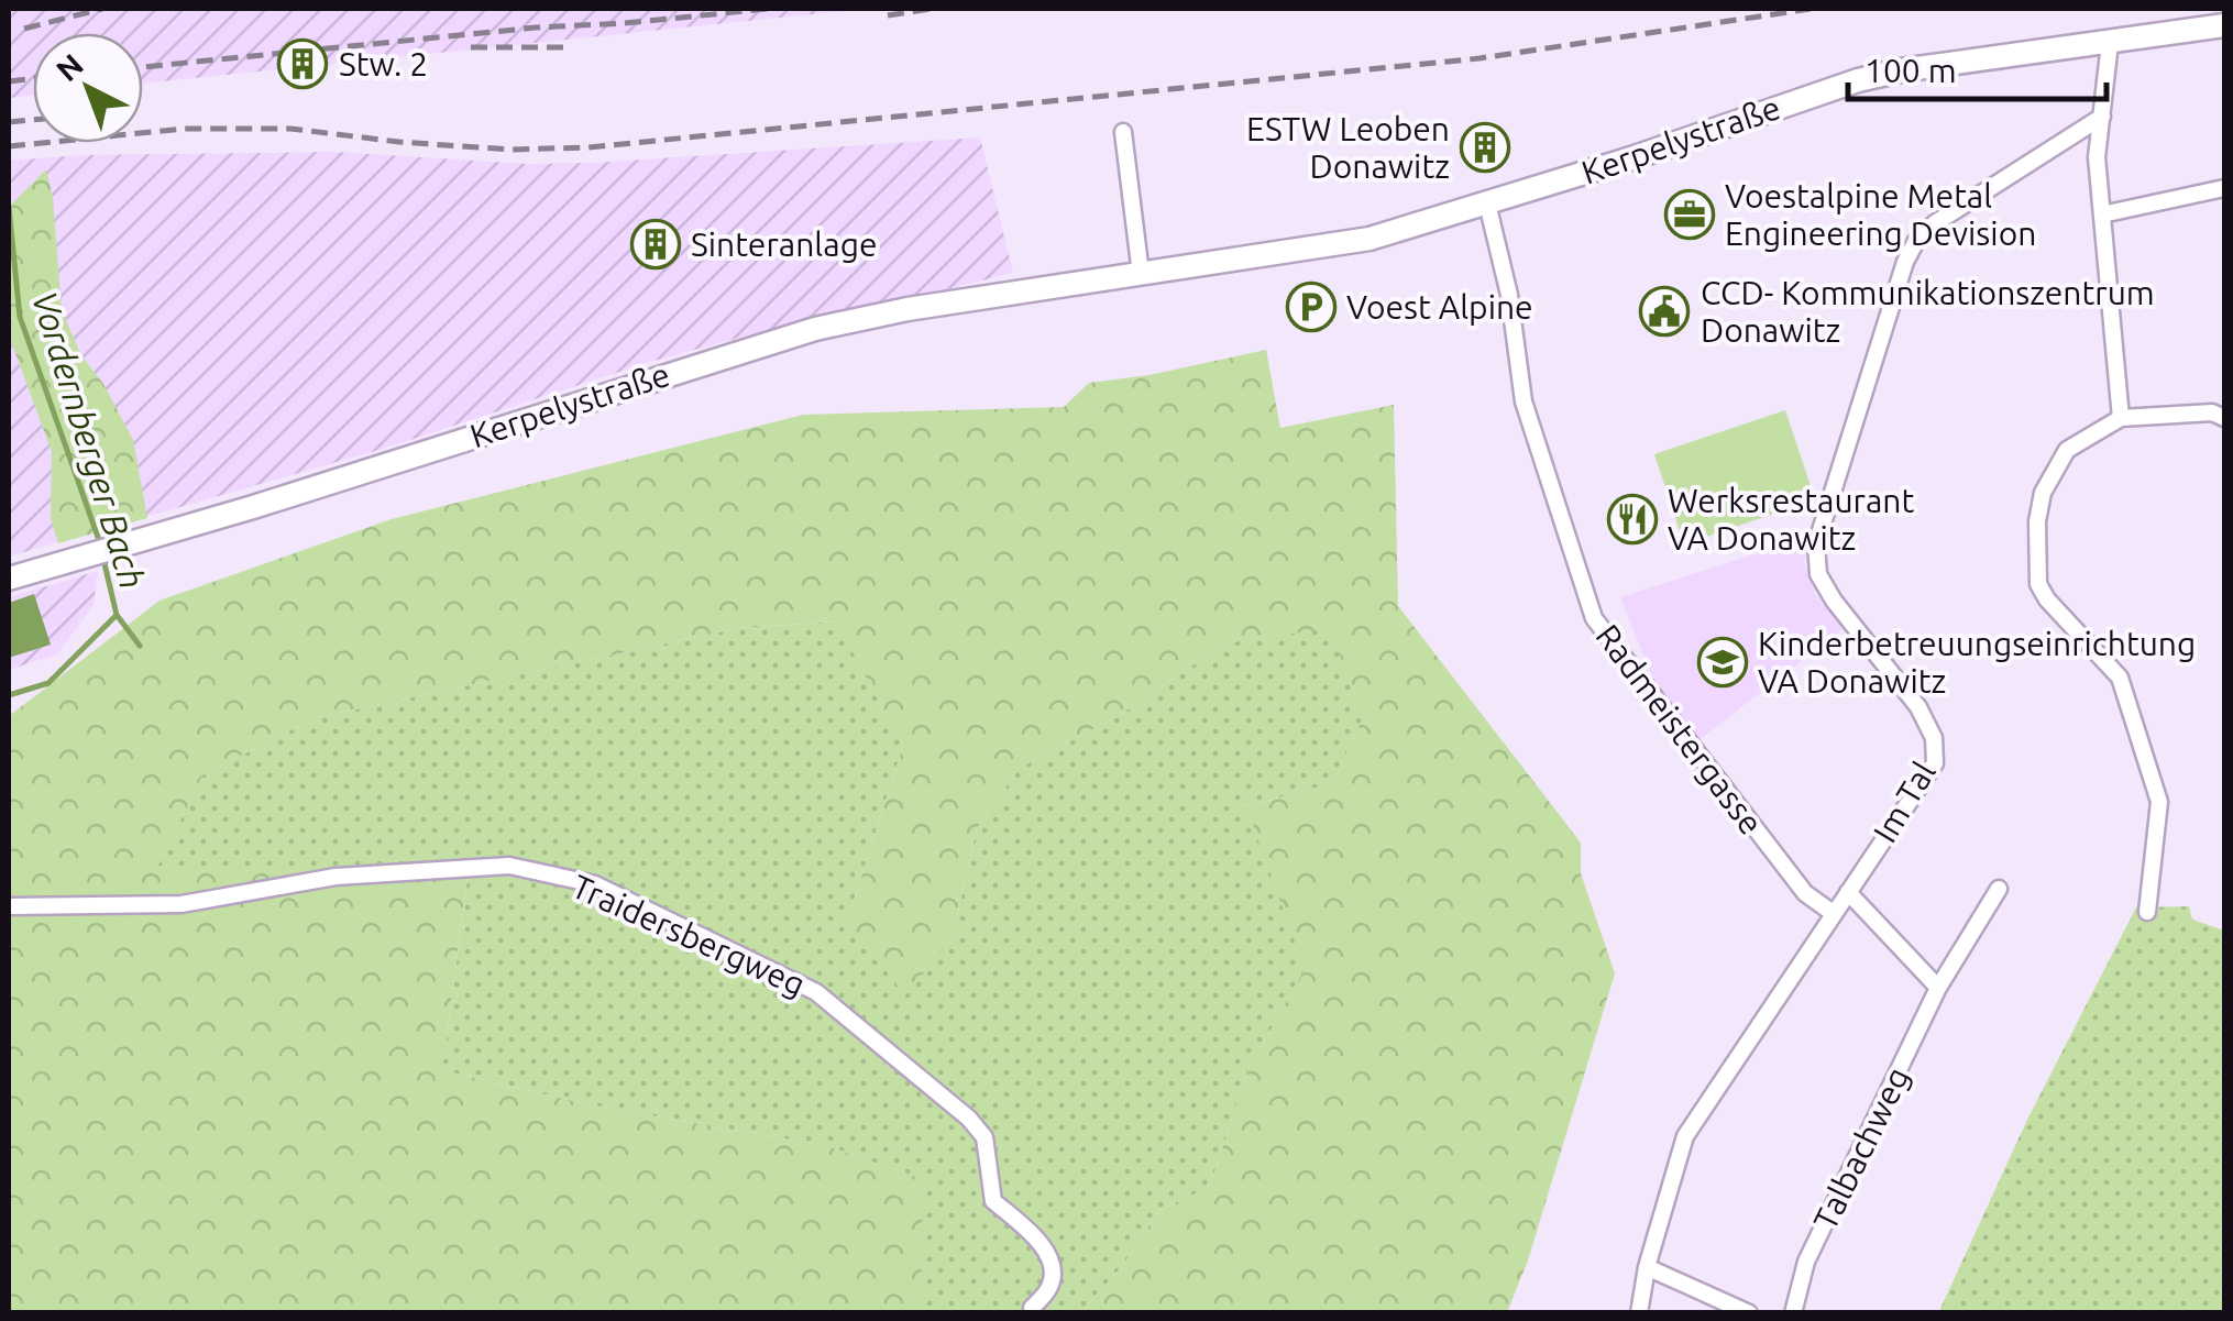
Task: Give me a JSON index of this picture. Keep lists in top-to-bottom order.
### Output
{
  "streets": {
    "main road": ["Kerpelystraße"],
    "street": [
      "Radmeistergasse",
      "Im Tal",
      "Traidersbergweg",
      "Talbachweg"
    ]
  },
  "crossings": [
    ["Kerpelystraße", "Radmeistergasse"],
    ["Radmeistergasse", "Im Tal"]
  ],
  "water": ["Vordernberger Bach"],
  "places": {
    "building": ["Stw. 2", "ESTW Leoben Donawitz", "Sinteranlage"],
    "office": ["Voestalpine Metal Engineering Devision"],
    "parking": ["Voest Alpine"],
    "public building": ["CCD- Kommunikationszentrum Donawitz"],
    "restaurant": ["Werksrestaurant VA Donawitz"],
    "school or university": ["Kinderbetreuungseinrichtung VA Donawitz"]
  },
  "scale_bar": "100 m",
  "north": "top left"
}
